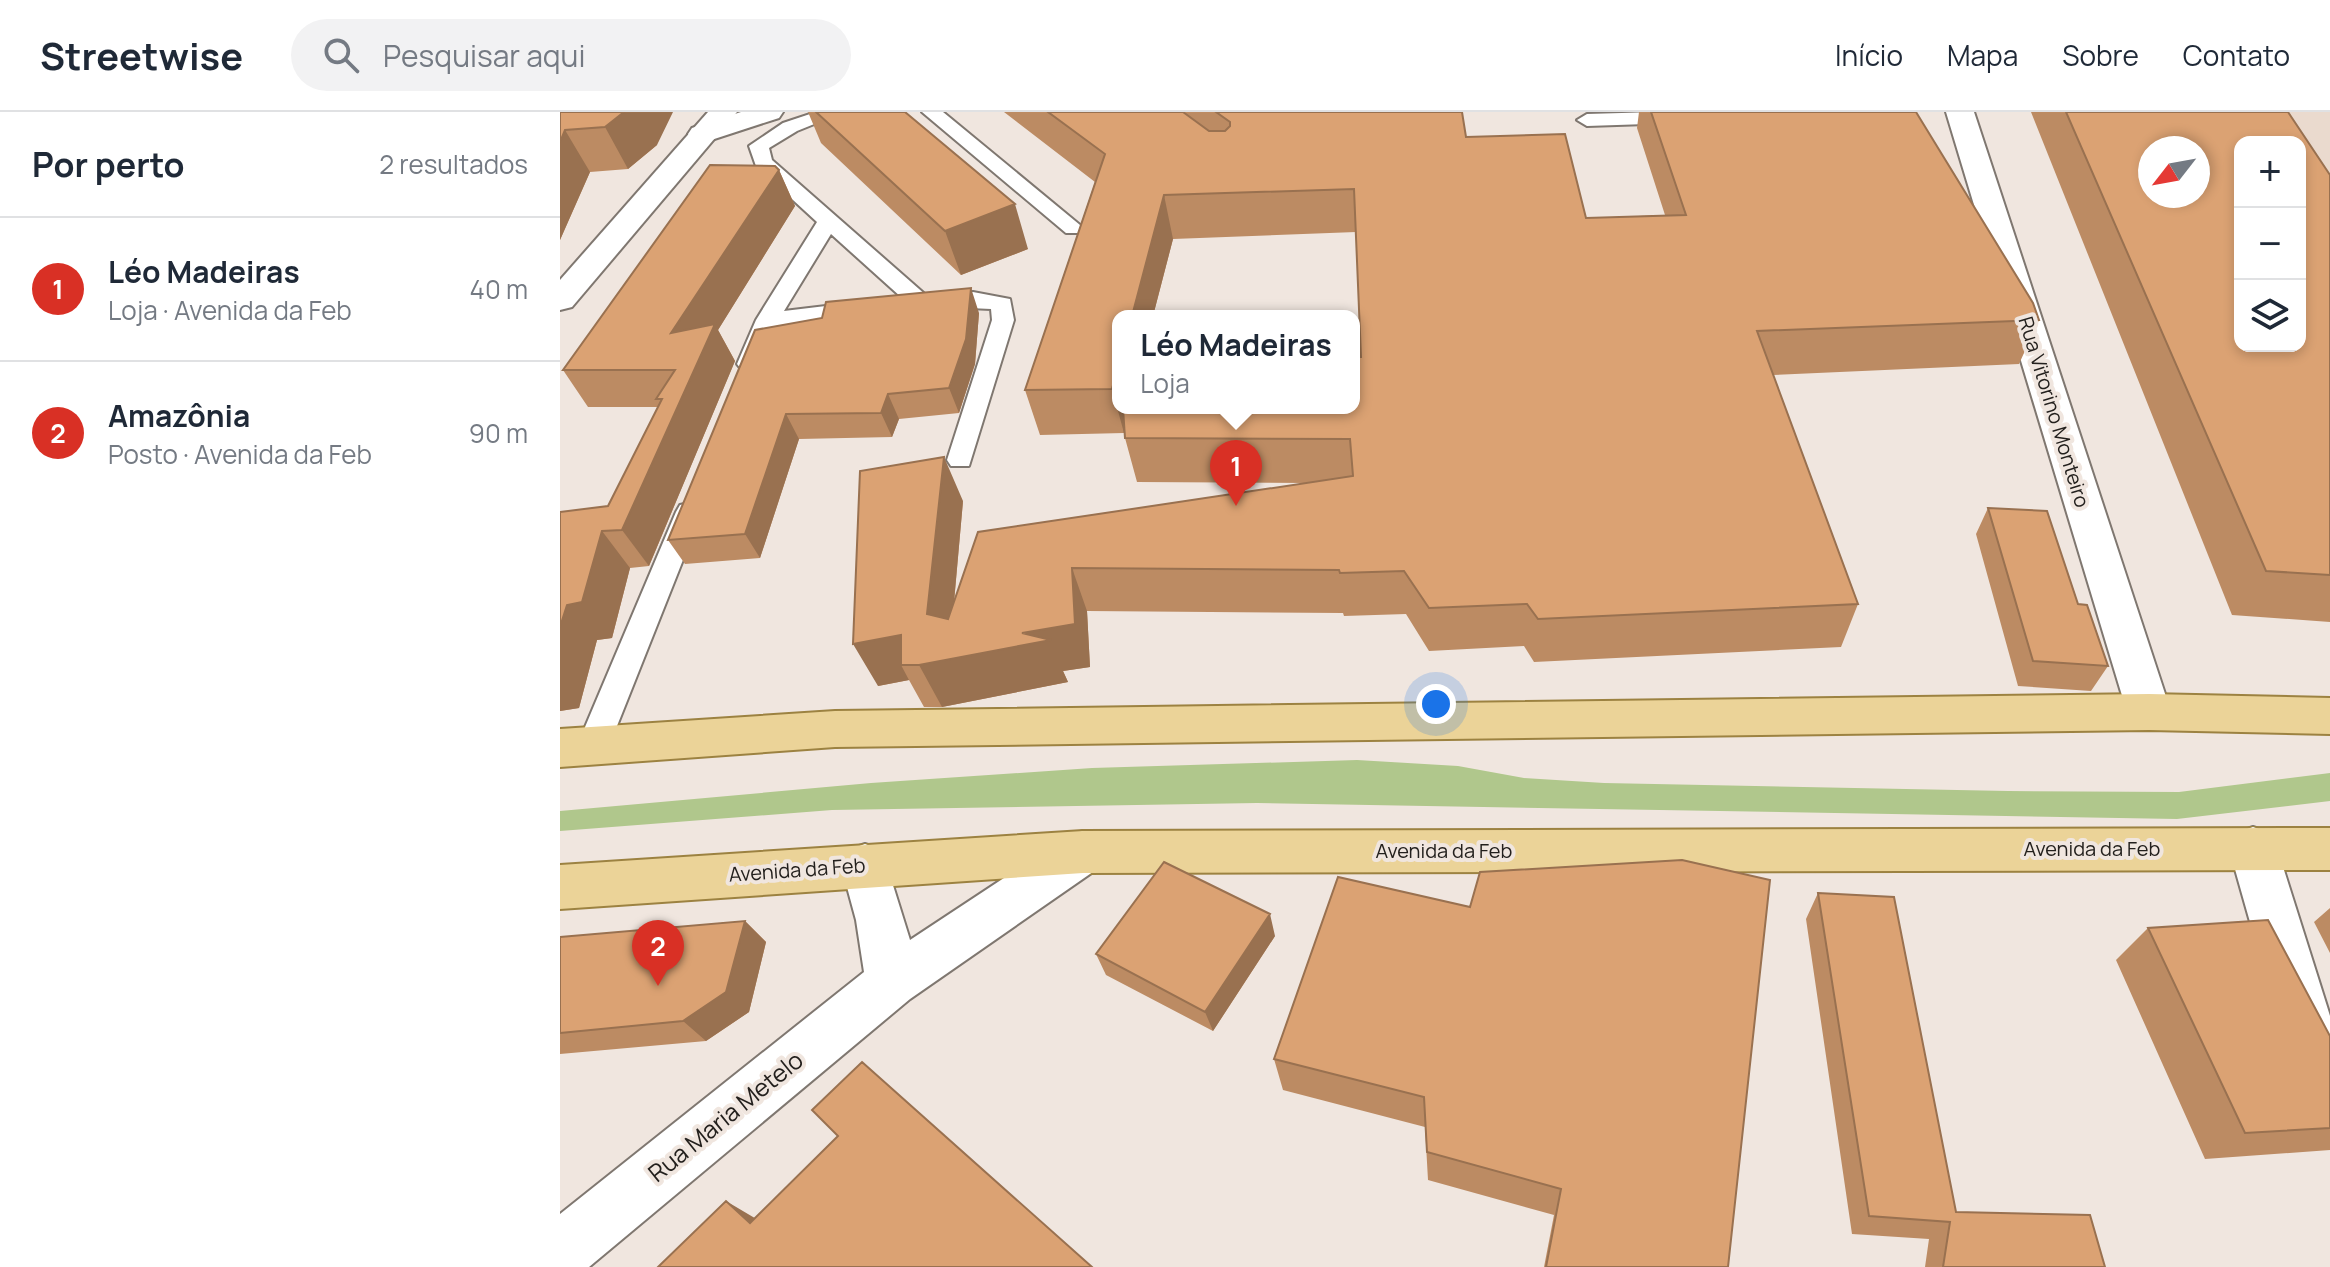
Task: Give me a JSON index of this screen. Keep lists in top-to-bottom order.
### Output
{
  "streets": {
    "main road": ["Avenida da Feb"],
    "street": ["Rua Vitorino Monteiro", "Rua Maria Metelo"]
  },
  "crossings": [
    ["Avenida da Feb", "Rua Maria Metelo"]
  ],
  "north": "bottom left",
  "page": {
    "header": "Streetwise",
    "search": "Pesquisar aqui",
    "nav": [
      "Início",
      "Mapa",
      "Sobre",
      "Contato"
    ],
    "heading": ["Por perto", "2 resultados"],
    "map_buttons": ["+", "−"],
    "list": [
      {
        "mark": "1",
        "name": "Léo Madeiras",
        "note": "Loja · Avenida da Feb",
        "value": "40 m"
      },
      {
        "mark": "2",
        "name": "Amazônia",
        "note": "Posto · Avenida da Feb",
        "value": "90 m"
      }
    ],
    "popup": ["Léo Madeiras", "Loja"],
    "pins": ["1", "2"]
  }
}
